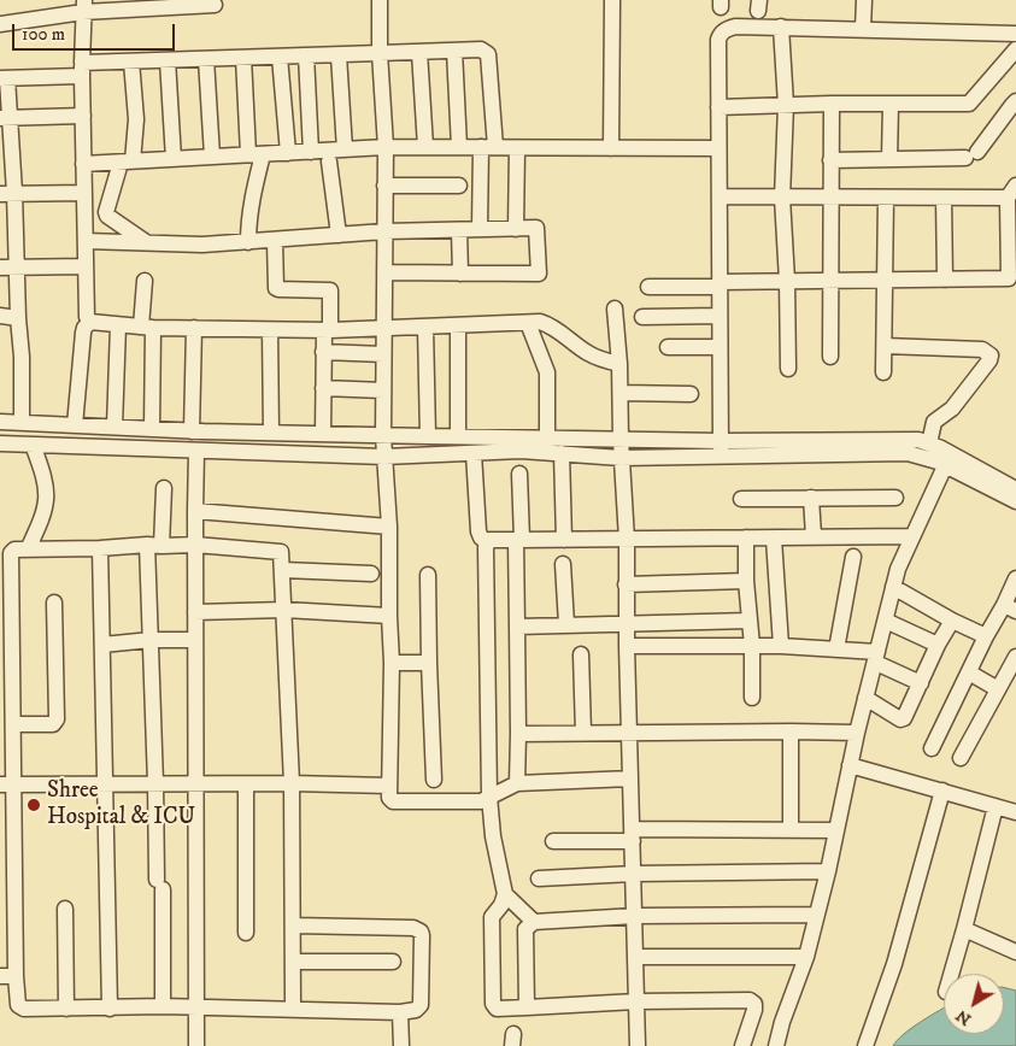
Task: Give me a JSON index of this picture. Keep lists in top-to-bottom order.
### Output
{
  "places": ["Shree Hospital & ICU"],
  "scale_bar": "100 m",
  "north": "bottom left"
}
